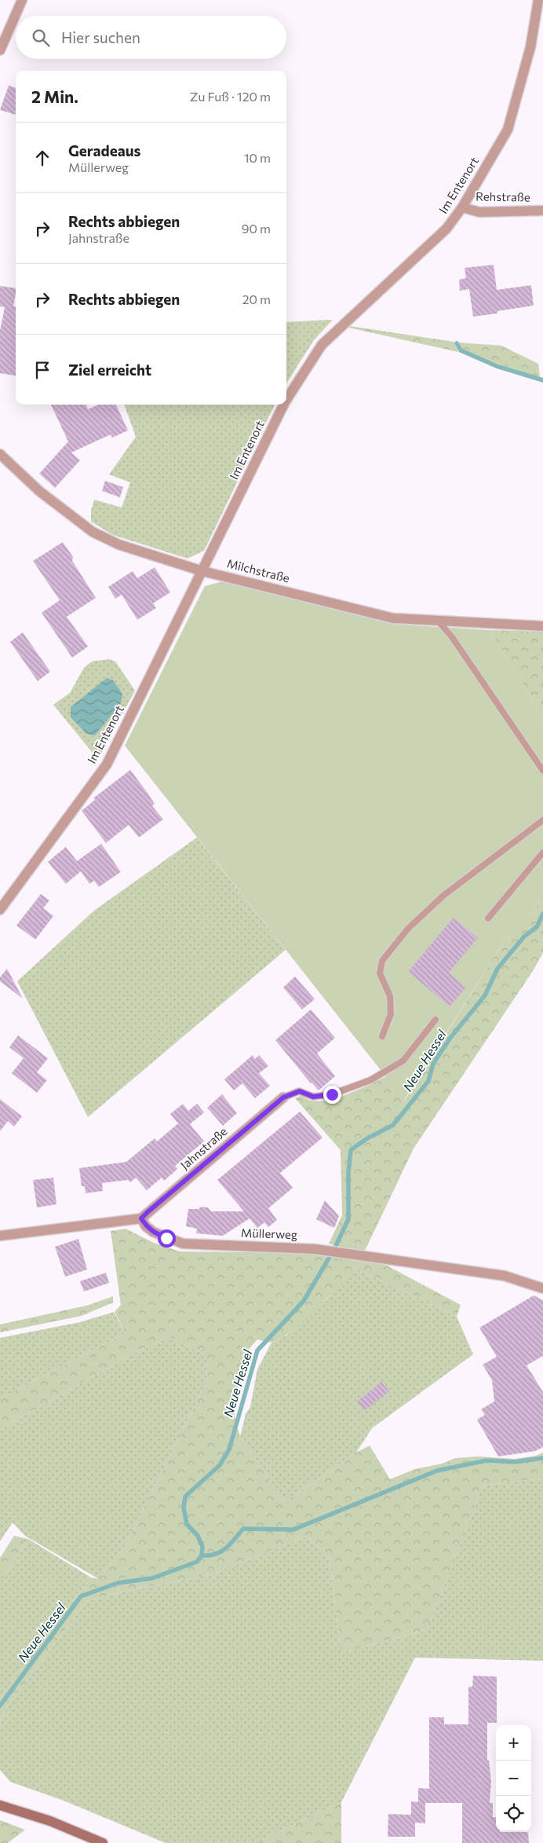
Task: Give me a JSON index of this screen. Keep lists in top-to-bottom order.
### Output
{
  "streets": {
    "street": [
      "Im Entenort",
      "Rehstraße",
      "Milchstraße",
      "Jahnstraße",
      "Müllerweg"
    ]
  },
  "crossings": [
    ["Im Entenort", "Rehstraße"],
    ["Im Entenort", "Milchstraße"],
    ["Jahnstraße", "Müllerweg"]
  ],
  "water": ["Neue Hessel"],
  "page": {
    "search": "Hier suchen",
    "heading": ["2 Min.", "Zu Fuß · 120 m"],
    "list": [
      ["Geradeaus", "Müllerweg", "10 m"],
      ["Rechts abbiegen", "Jahnstraße", "90 m"],
      ["Rechts abbiegen", "20 m"],
      "Ziel erreicht"
    ],
    "map_buttons": ["+", "−"]
  }
}
